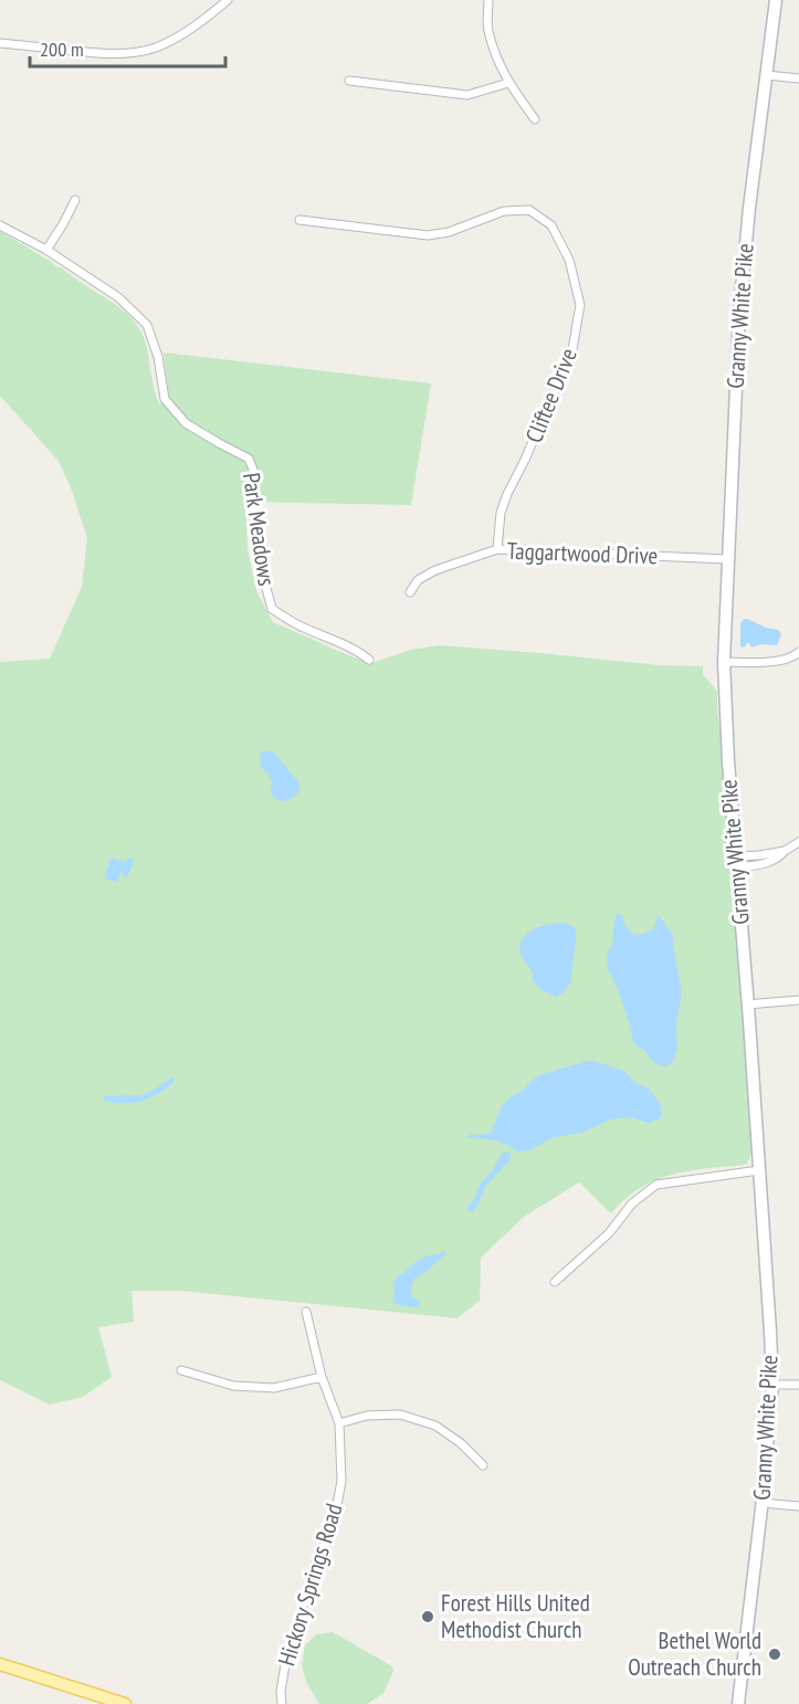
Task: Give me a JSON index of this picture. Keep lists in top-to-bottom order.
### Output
{
  "streets": {
    "main road": ["Granny White Pike"],
    "street": [
      "Cliftee Drive",
      "Park Meadows",
      "Taggartwood Drive",
      "Hickory Springs Road"
    ]
  },
  "crossings": [
    ["Granny White Pike", "Taggartwood Drive"],
    ["Cliftee Drive", "Taggartwood Drive"]
  ],
  "places": ["Forest Hills United Methodist Church", "Bethel World Outreach Church"],
  "scale_bar": "200 m"
}
